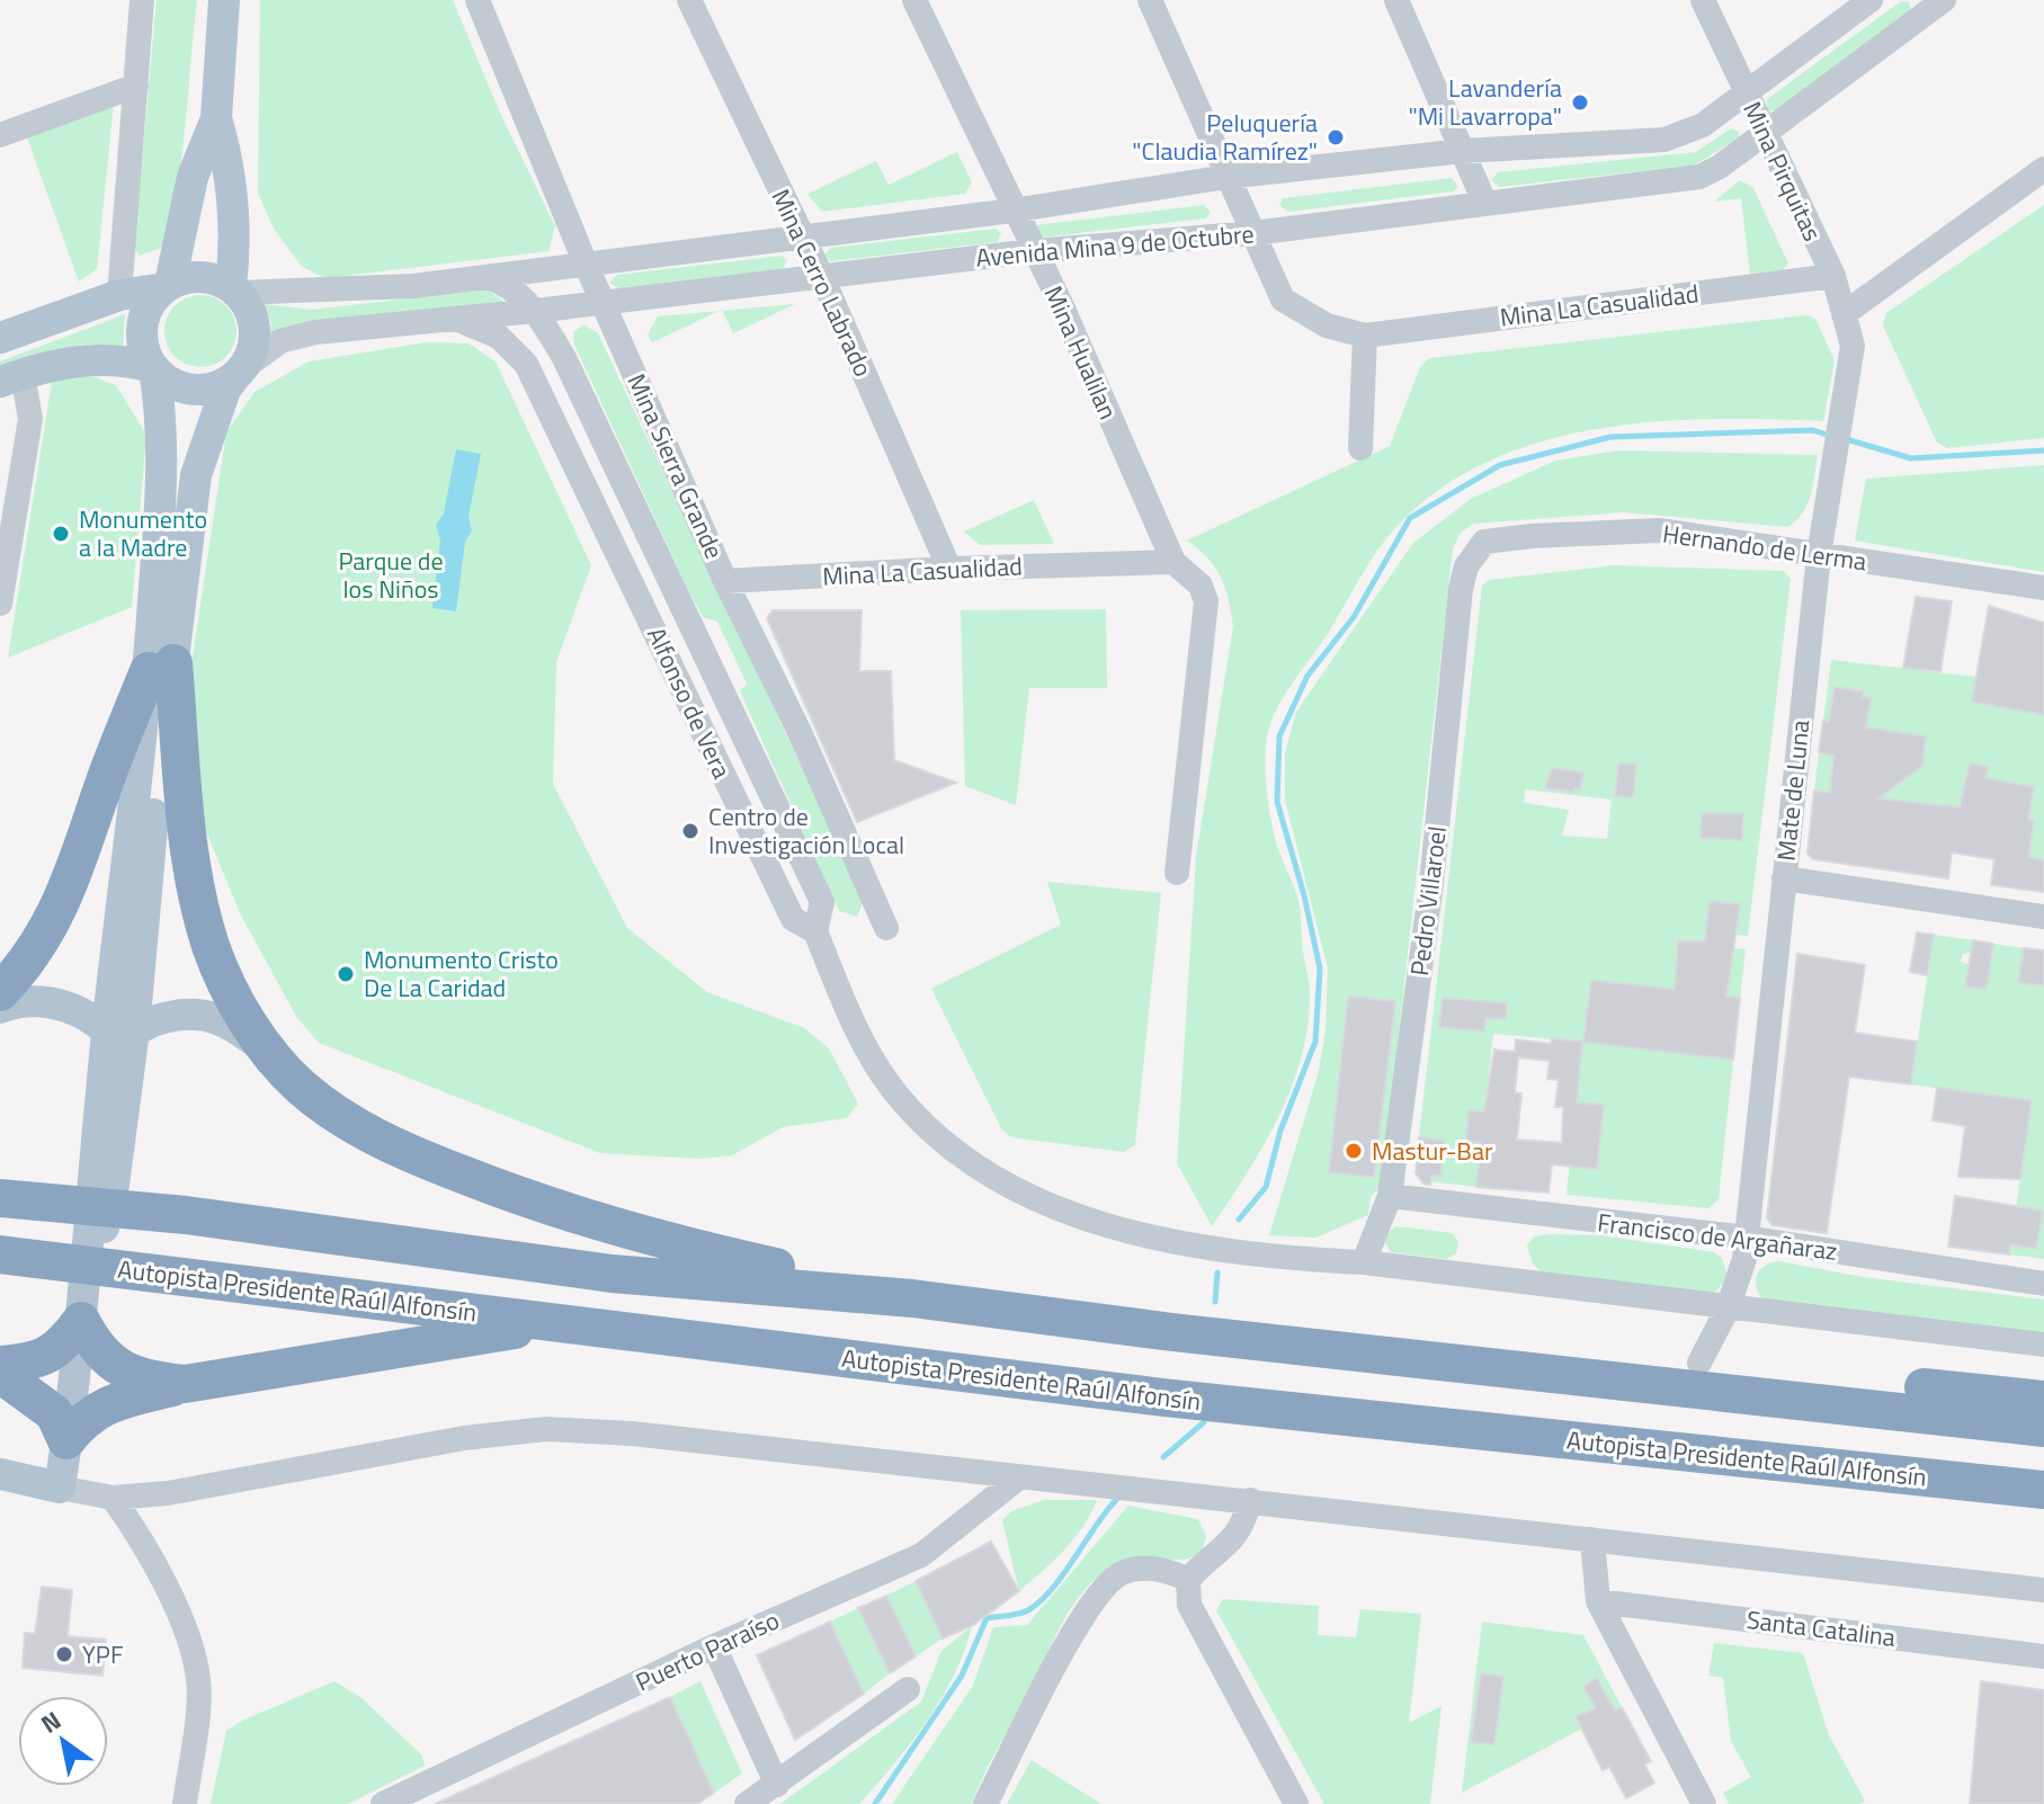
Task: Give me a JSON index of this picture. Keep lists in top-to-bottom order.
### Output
{
  "streets": {
    "highway": ["Autopista Presidente Raúl Alfonsín"],
    "street": [
      "Mina Pirquitas",
      "Avenida Mina 9 de Octubre",
      "Mina Cerro Labrado",
      "Mina La Casualidad",
      "Mina Hualilan",
      "Mina Sierra Grande",
      "Hernando de Lerma",
      "Alfonso de Vera",
      "Mate de Luna",
      "Pedro Villaroel",
      "Francisco de Argañaraz",
      "Santa Catalina",
      "Puerto Paraíso"
    ]
  },
  "crossings": [
    ["Mina Pirquitas", "Avenida Mina 9 de Octubre"],
    ["Mina Pirquitas", "Mina La Casualidad"],
    ["Mina Pirquitas", "Mate de Luna"],
    ["Avenida Mina 9 de Octubre", "Mina Cerro Labrado"],
    ["Avenida Mina 9 de Octubre", "Mina Hualilan"],
    ["Avenida Mina 9 de Octubre", "Mina Sierra Grande"],
    ["Avenida Mina 9 de Octubre", "Alfonso de Vera"],
    ["Mina Cerro Labrado", "Mina La Casualidad"],
    ["Mina La Casualidad", "Mina Hualilan"],
    ["Mina La Casualidad", "Mina Sierra Grande"],
    ["Hernando de Lerma", "Mate de Luna"],
    ["Hernando de Lerma", "Pedro Villaroel"],
    ["Mate de Luna", "Francisco de Argañaraz"],
    ["Pedro Villaroel", "Francisco de Argañaraz"]
  ],
  "parks": ["Parque de los Niños"],
  "places": [
    "Lavandería \"Mi Lavarropa\"",
    "Peluquería \"Claudia Ramírez\"",
    "Monumento a la Madre",
    "Centro de Investigación Local",
    "Monumento Cristo De La Caridad",
    "Mastur-Bar",
    "YPF"
  ],
  "north": "top left"
}
